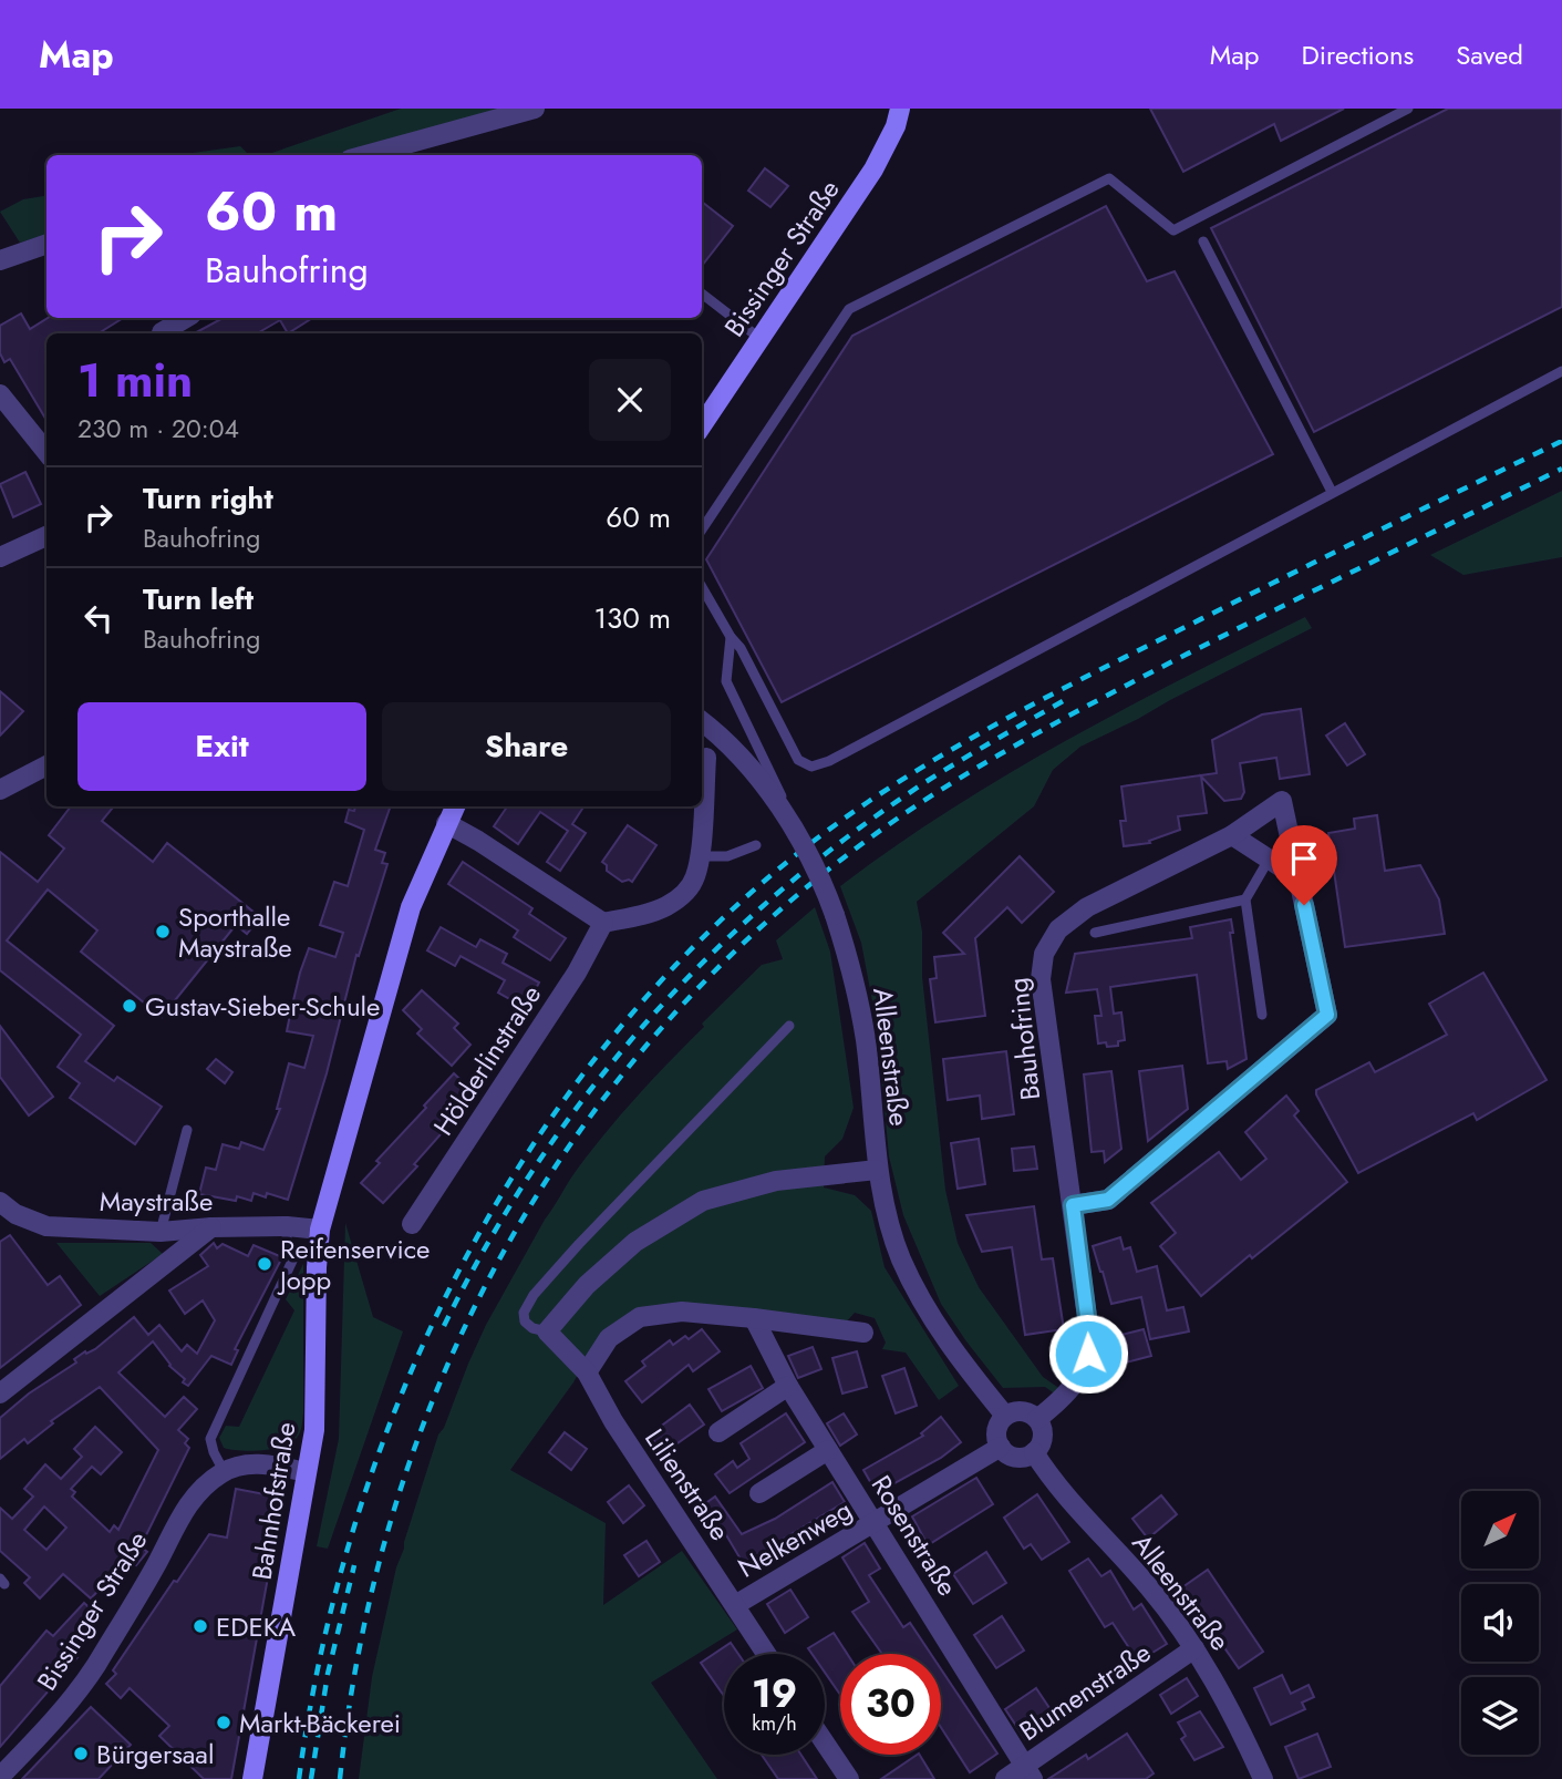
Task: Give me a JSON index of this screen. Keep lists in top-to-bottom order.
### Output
{
  "streets": {
    "main road": ["Bissinger Straße", "Bahnhofstraße"],
    "street": [
      "Bauhofring",
      "Alleenstraße",
      "Hölderlinstraße",
      "Maystraße",
      "Lilienstraße",
      "Rosenstraße",
      "Nelkenweg",
      "Blumenstraße"
    ]
  },
  "crossings": [
    ["Bissinger Straße", "Bahnhofstraße"],
    ["Bauhofring", "Alleenstraße"],
    ["Bauhofring", "Nelkenweg"],
    ["Alleenstraße", "Nelkenweg"],
    ["Alleenstraße", "Blumenstraße"],
    ["Maystraße", "Bahnhofstraße"],
    ["Lilienstraße", "Nelkenweg"],
    ["Rosenstraße", "Nelkenweg"],
    ["Rosenstraße", "Blumenstraße"]
  ],
  "places": [
    "Sporthalle Maystraße",
    "Gustav-Sieber-Schule",
    "Reifenservice Jopp",
    "EDEKA",
    "Markt-Bäckerei",
    "Bürgersaal"
  ],
  "north": "top right",
  "page": {
    "header": "Map",
    "nav": ["Map", "Directions", "Saved"],
    "turn": ["60 m", "Bauhofring"],
    "heading": ["1 min", "230 m · 20:04"],
    "list": [
      {
        "name": "Turn right",
        "note": "Bauhofring",
        "value": "60 m"
      },
      {
        "name": "Turn left",
        "note": "Bauhofring",
        "value": "130 m"
      }
    ],
    "buttons": ["Exit", "Share"],
    "speed": "19 km/h",
    "limit": "30"
  }
}
